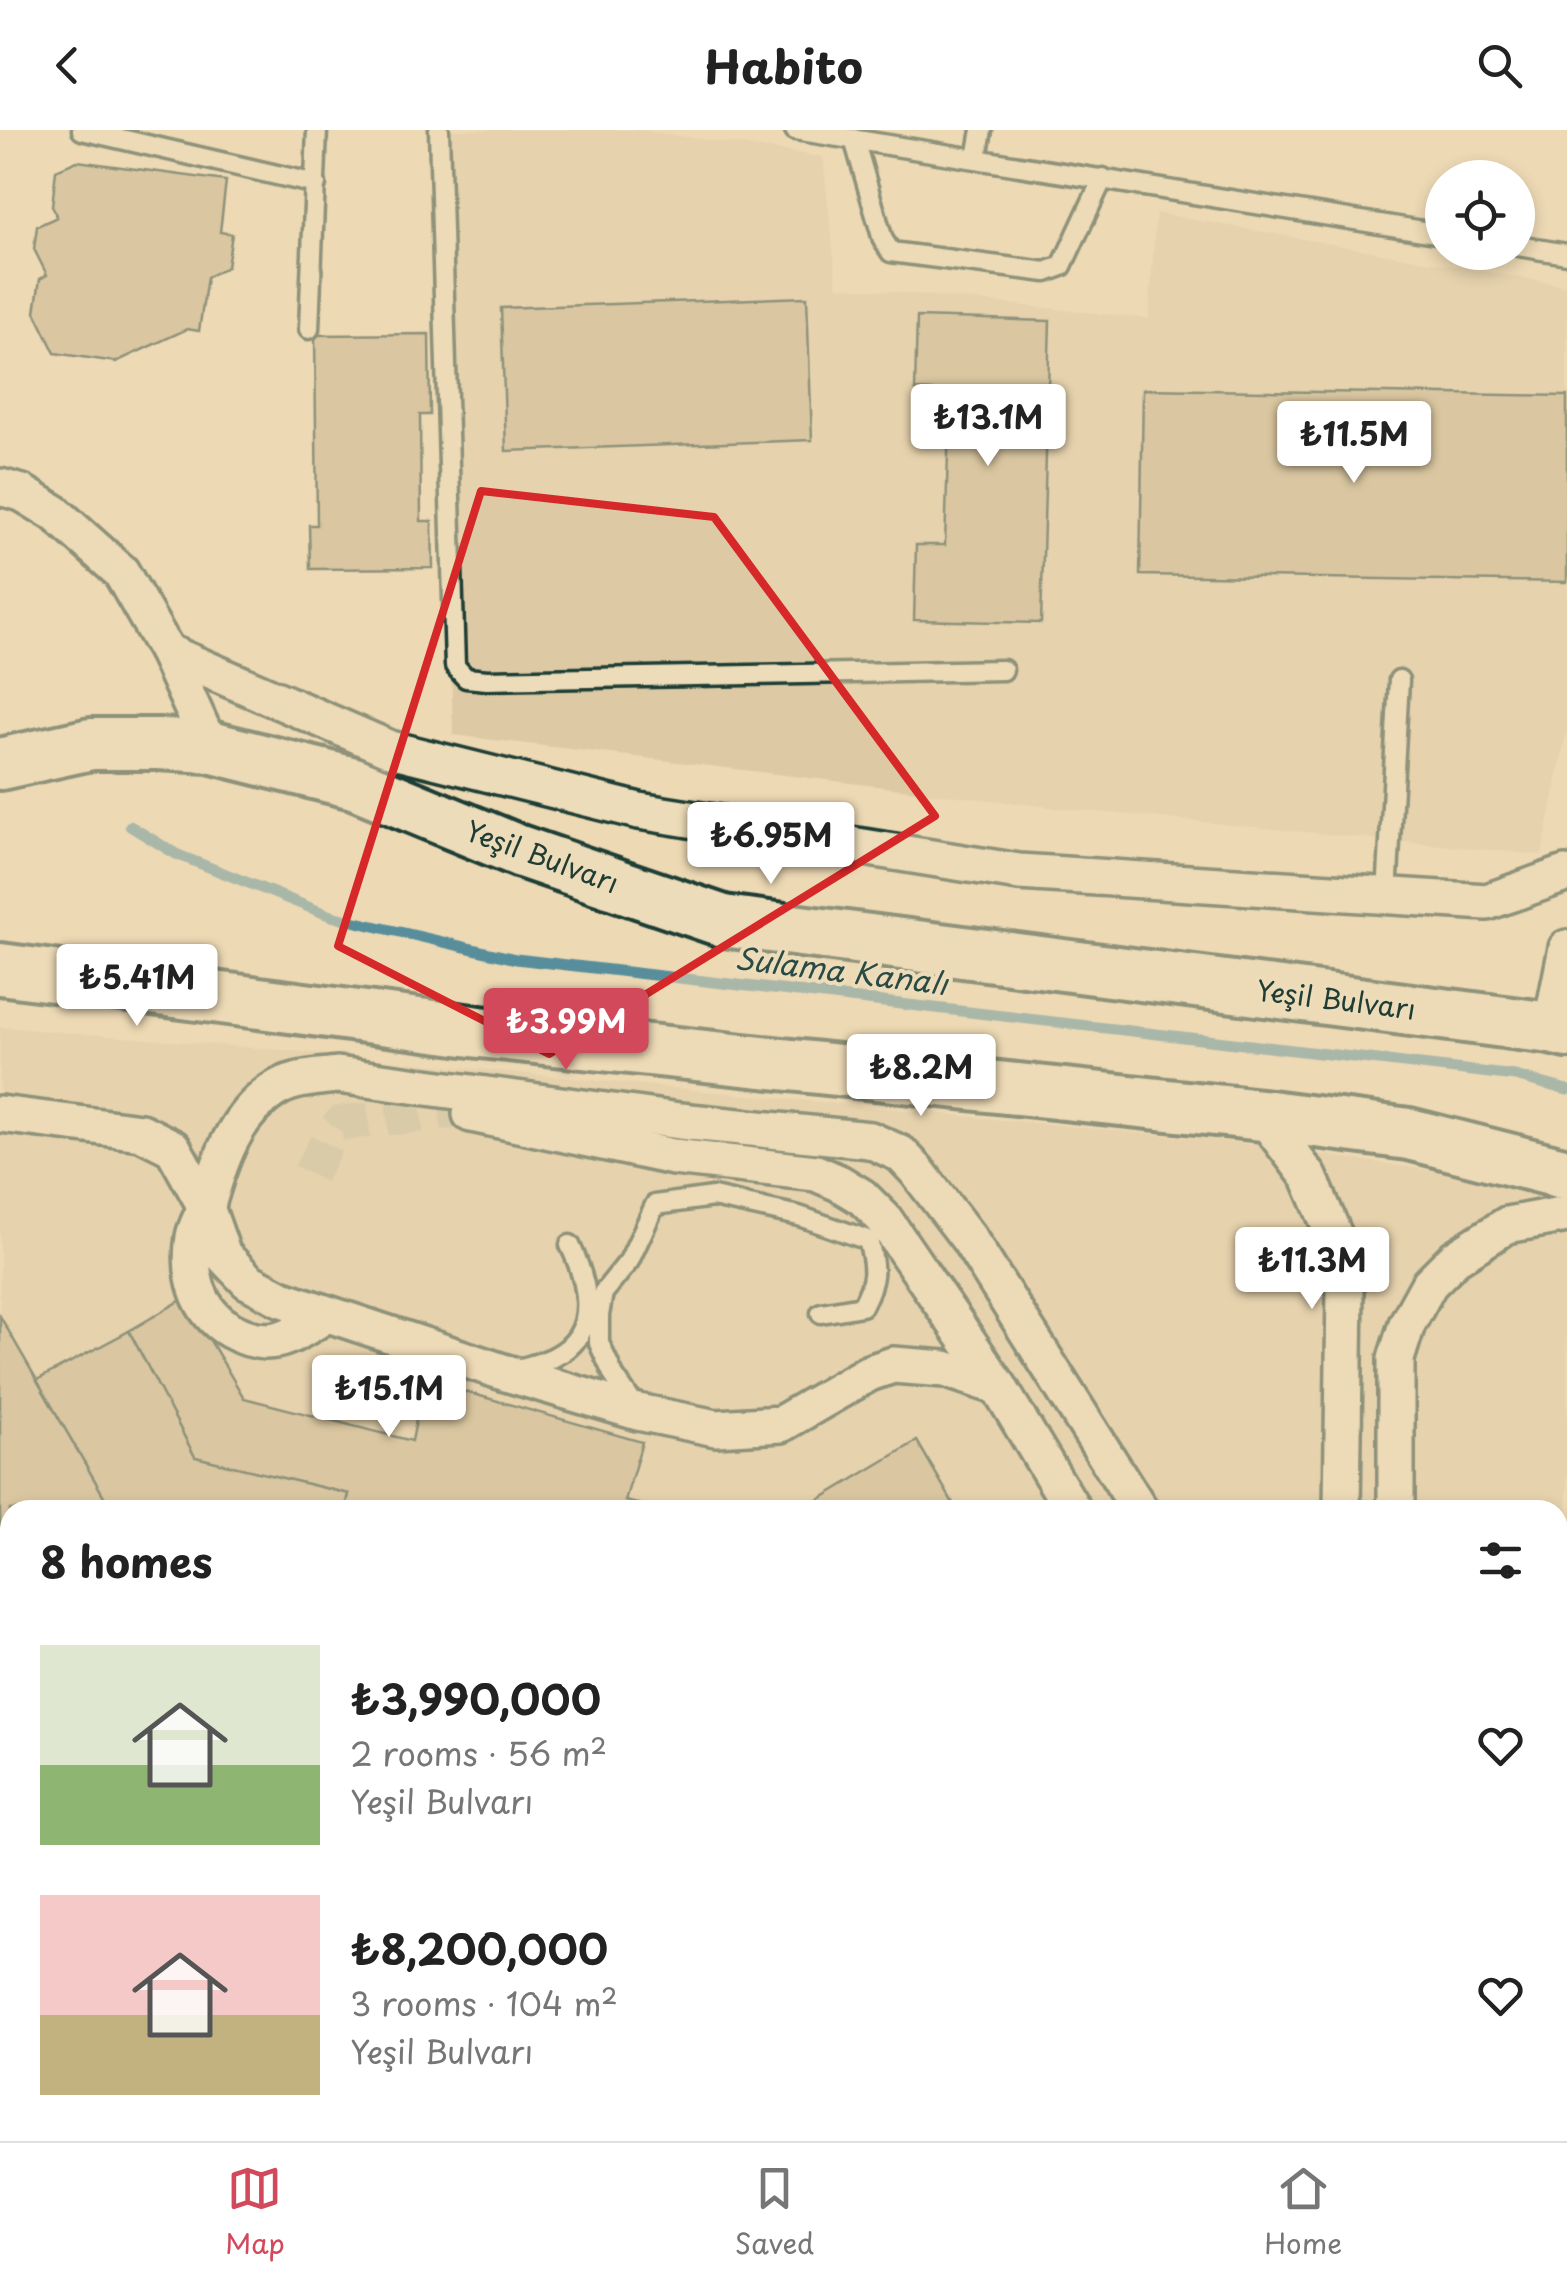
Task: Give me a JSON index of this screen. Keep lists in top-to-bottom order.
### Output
{
  "streets": {
    "main road": ["Yeşil Bulvarı"]
  },
  "water": ["Sulama Kanalı"],
  "page": {
    "header": "Habito",
    "price": [
      "₺13.1M",
      "₺11.5M",
      "₺6.95M",
      "₺5.41M",
      "₺3.99M",
      "₺8.2M",
      "₺11.3M",
      "₺15.1M"
    ],
    "heading": "8 homes",
    "list": [
      {
        "name": "₺3,990,000",
        "note": "2 rooms · 56 m² · Yeşil Bulvarı"
      },
      {
        "name": "₺8,200,000",
        "note": "3 rooms · 104 m² · Yeşil Bulvarı"
      }
    ],
    "tabs": ["Map", "Saved", "Home"]
  }
}
